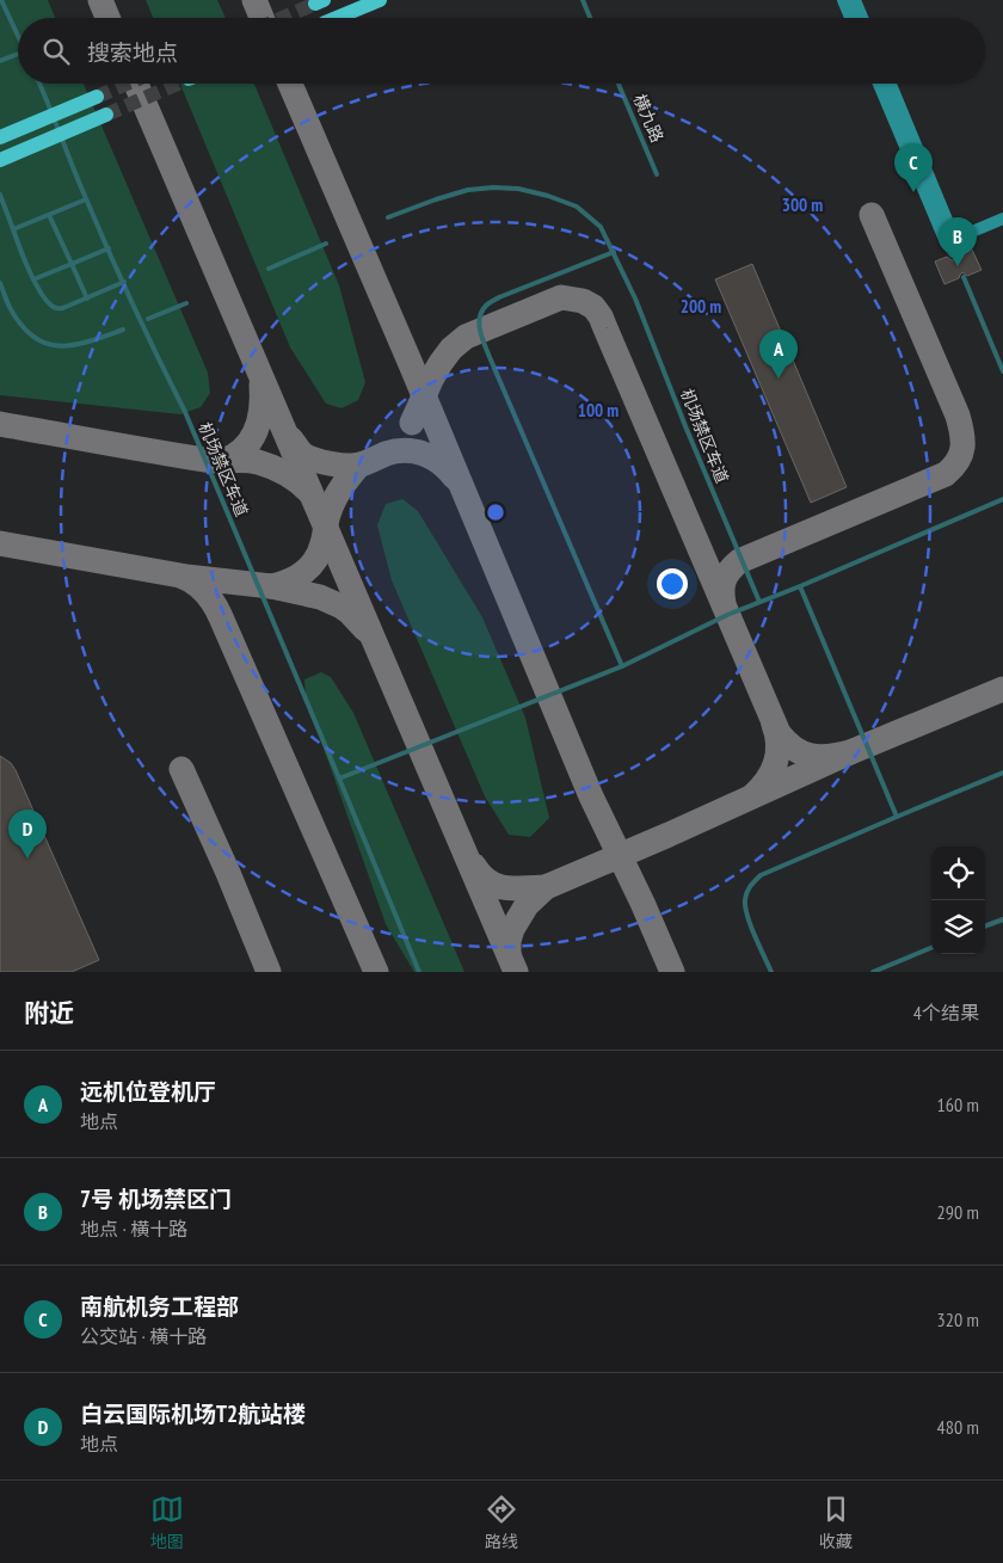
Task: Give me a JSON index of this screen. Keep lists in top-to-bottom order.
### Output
{
  "streets": {
    "lane": ["横九路", "机场禁区车道"]
  },
  "page": {
    "search": "搜索地点",
    "pins": [
      "C",
      "B",
      "A",
      "D"
    ],
    "heading": ["附近", "4个结果"],
    "list": [
      {
        "mark": "A",
        "name": "远机位登机厅",
        "note": "地点",
        "value": "160 m"
      },
      {
        "mark": "B",
        "name": "7号 机场禁区门",
        "note": "地点 · 横十路",
        "value": "290 m"
      },
      {
        "mark": "C",
        "name": "南航机务工程部",
        "note": "公交站 · 横十路",
        "value": "320 m"
      },
      {
        "mark": "D",
        "name": "白云国际机场T2航站楼",
        "note": "地点",
        "value": "480 m"
      }
    ],
    "nav": ["地图", "路线", "收藏"]
  },
  "rings": ["300 m", "200 m", "100 m"]
}
